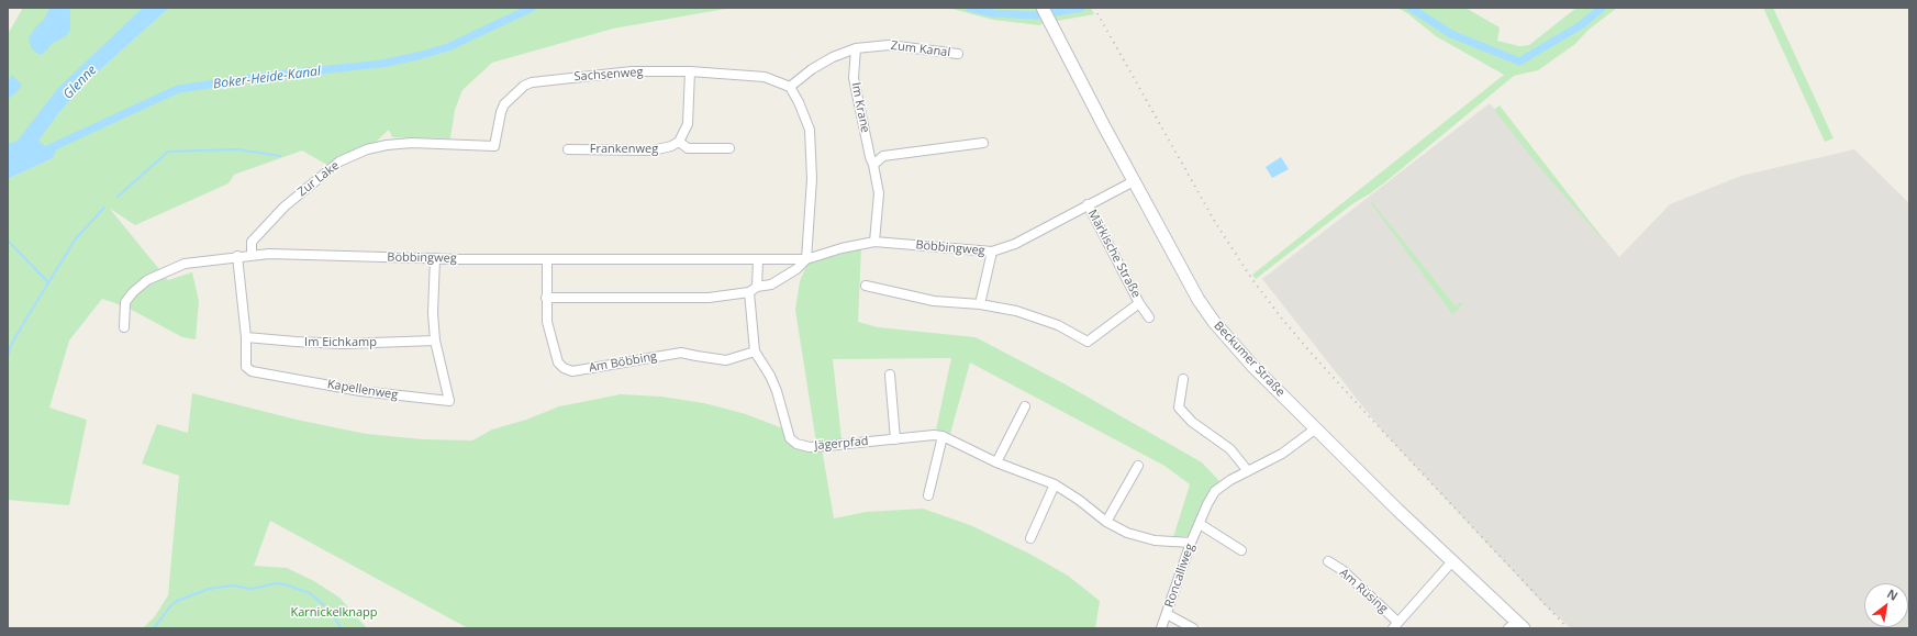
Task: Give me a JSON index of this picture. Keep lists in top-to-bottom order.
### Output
{
  "streets": {
    "main road": ["Beckumer Straße"],
    "street": [
      "Zum Kanal",
      "Sachsenweg",
      "Im Krane",
      "Frankenweg",
      "Zur Lake",
      "Böbbingweg",
      "Märkische Straße",
      "Im Eichkamp",
      "Am Böbbing",
      "Kapellenweg",
      "Jägerpfad",
      "Roncalliweg",
      "Am Rüsing"
    ]
  },
  "crossings": [
    ["Zum Kanal", "Sachsenweg"],
    ["Zum Kanal", "Im Krane"],
    ["Sachsenweg", "Zur Lake"],
    ["Im Krane", "Böbbingweg"],
    ["Zur Lake", "Böbbingweg"],
    ["Böbbingweg", "Märkische Straße"],
    ["Böbbingweg", "Beckumer Straße"],
    ["Böbbingweg", "Am Böbbing"],
    ["Böbbingweg", "Kapellenweg"],
    ["Im Eichkamp", "Kapellenweg"],
    ["Beckumer Straße", "Roncalliweg"],
    ["Beckumer Straße", "Am Rüsing"],
    ["Am Böbbing", "Jägerpfad"],
    ["Jägerpfad", "Roncalliweg"]
  ],
  "water": ["Boker-Heide-Kanal", "Glenne"],
  "parks": ["Karnickelknapp"],
  "north": "top right"
}
